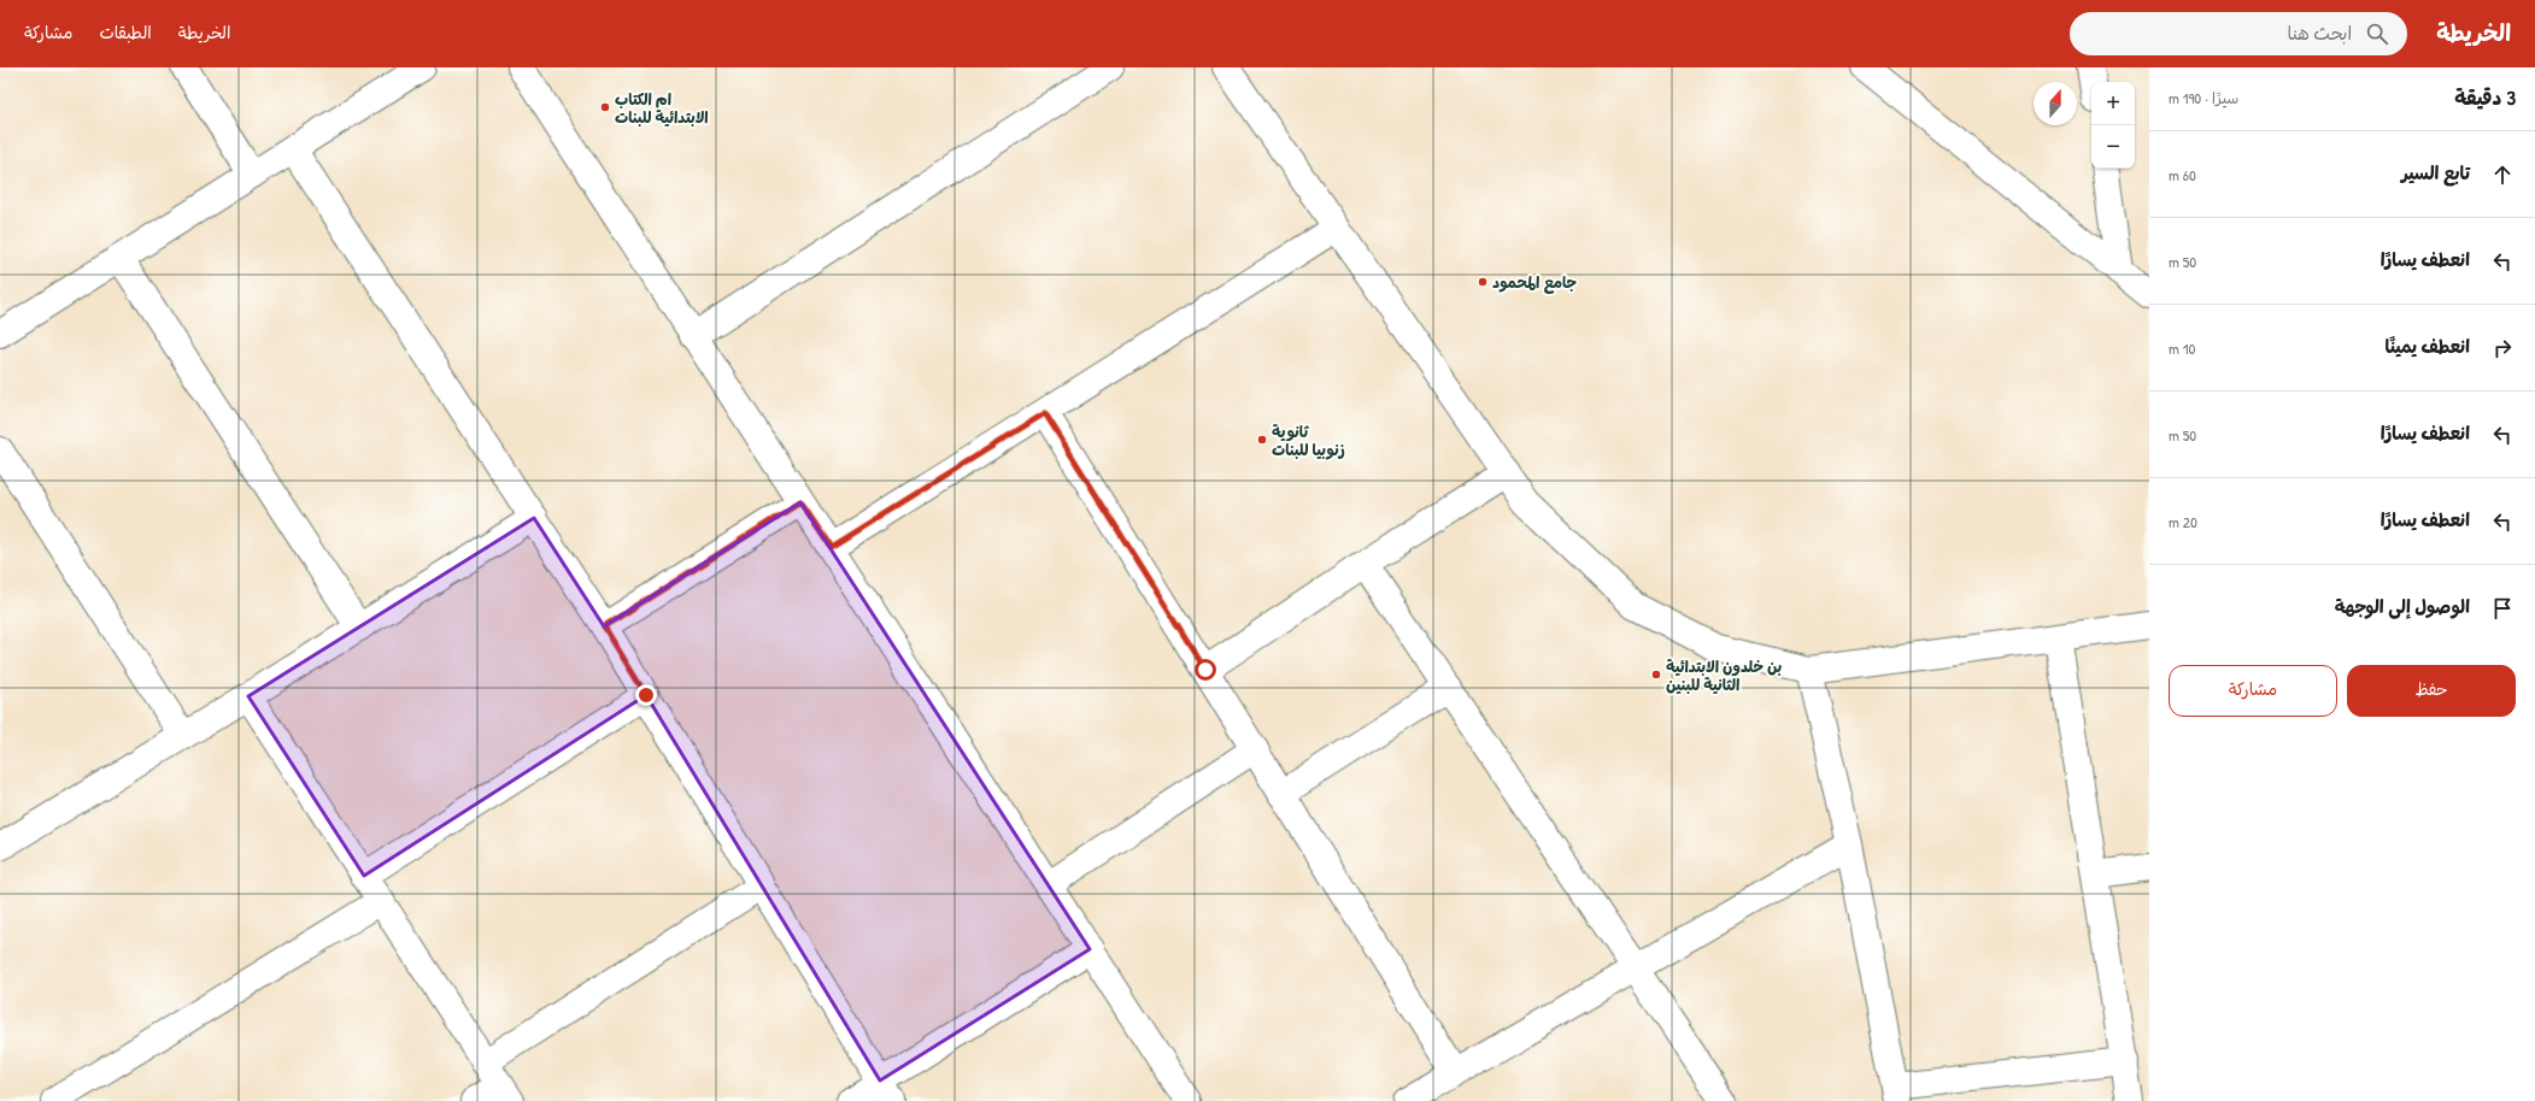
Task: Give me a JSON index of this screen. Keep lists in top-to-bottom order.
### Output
{
  "places": [
    "ام الكتاب الابتدائية للبنات",
    "جامع المحمود",
    "ثانوية زنوبيا للبنات",
    "بن خلدون الابتدائية الثانية للبنين"
  ],
  "north": "top",
  "page": {
    "header": "الخريطة",
    "search": "ابحث هنا",
    "nav": ["الخريطة", "الطبقات", "مشاركة"],
    "heading": ["3 دقيقة", "سيرًا · 190 m"],
    "map_buttons": ["+", "−"],
    "list": [
      ["تابع السير", "60 m"],
      ["انعطف يسارًا", "50 m"],
      ["انعطف يمينًا", "10 m"],
      ["انعطف يسارًا", "50 m"],
      ["انعطف يسارًا", "20 m"],
      "الوصول إلى الوجهة"
    ],
    "buttons": ["حفظ", "مشاركة"]
  }
}
